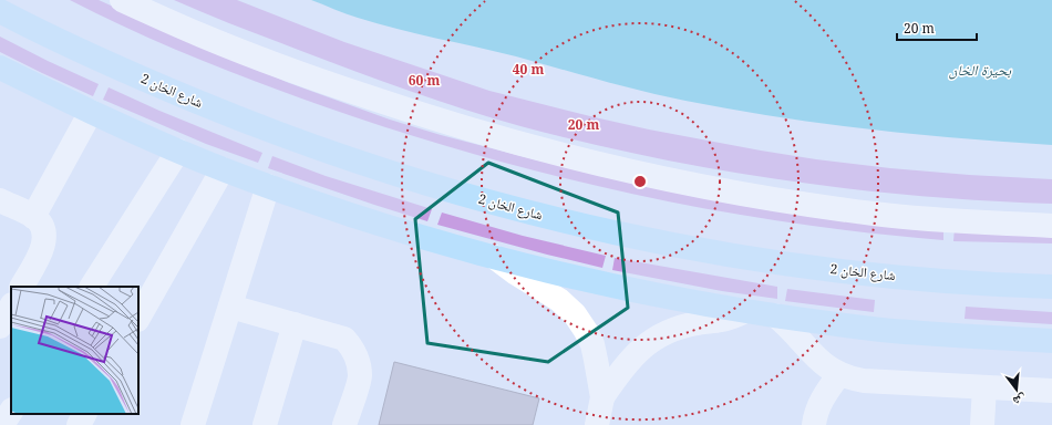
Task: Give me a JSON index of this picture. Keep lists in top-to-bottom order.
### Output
{
  "streets": {
    "main road": ["شارع الخان 2"]
  },
  "water": ["بحيرة الخان"],
  "scale_bar": "20 m",
  "north": "bottom",
  "rings": ["40 m", "60 m", "20 m"]
}
